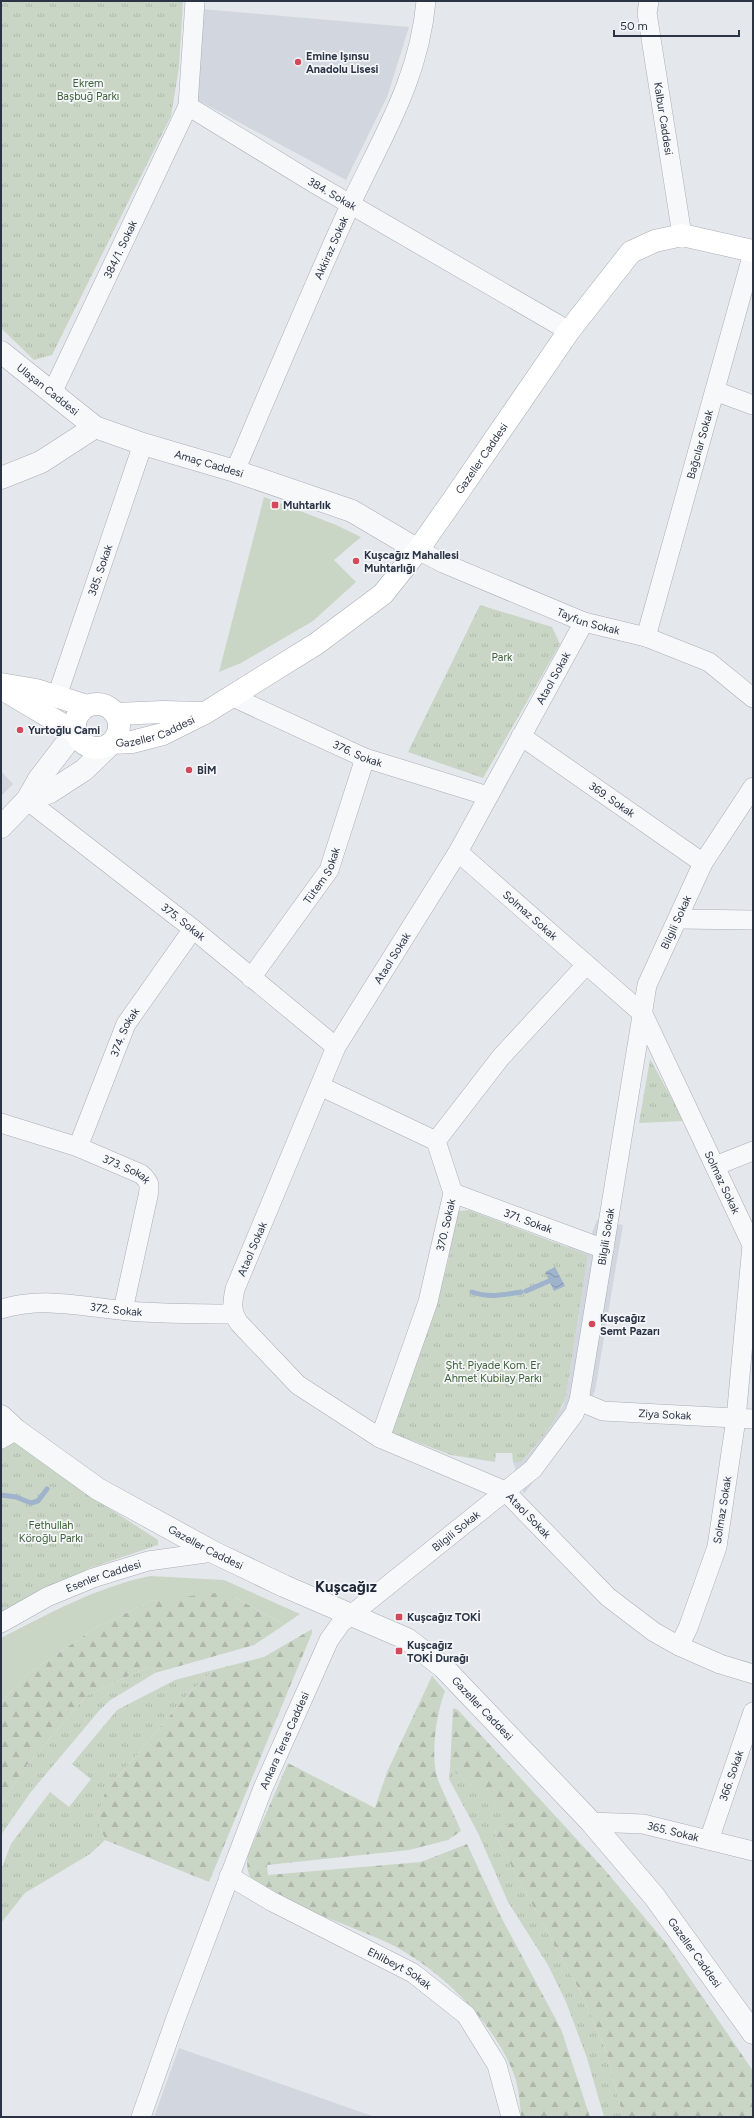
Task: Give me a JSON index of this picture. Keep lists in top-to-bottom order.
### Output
{
  "streets": {
    "main road": ["Gazeller Caddesi"],
    "street": [
      "Kalbur Caddesi",
      "384. Sokak",
      "Akkiraz Sokak",
      "384/1. Sokak",
      "Ulaşan Caddesi",
      "Bağcılar Sokak",
      "Amaç Caddesi",
      "385. Sokak",
      "Tayfun Sokak",
      "Ataol Sokak",
      "376. Sokak",
      "369. Sokak",
      "Tütem Sokak",
      "Solmaz Sokak",
      "375. Sokak",
      "Bilgili Sokak",
      "374. Sokak",
      "373. Sokak",
      "371. Sokak",
      "370. Sokak",
      "372. Sokak",
      "Ziya Sokak",
      "Esenler Caddesi",
      "Ankara Teras Caddesi",
      "366. Sokak",
      "365. Sokak",
      "Ehlibeyt Sokak"
    ]
  },
  "crossings": [
    ["Kalbur Caddesi", "Gazeller Caddesi"],
    ["384. Sokak", "Akkiraz Sokak"],
    ["384. Sokak", "384/1. Sokak"],
    ["384. Sokak", "Gazeller Caddesi"],
    ["Akkiraz Sokak", "Amaç Caddesi"],
    ["384/1. Sokak", "Ulaşan Caddesi"],
    ["Ulaşan Caddesi", "Amaç Caddesi"],
    ["Bağcılar Sokak", "Gazeller Caddesi"],
    ["Bağcılar Sokak", "Tayfun Sokak"],
    ["Gazeller Caddesi", "Amaç Caddesi"],
    ["Gazeller Caddesi", "Tayfun Sokak"],
    ["Gazeller Caddesi", "376. Sokak"],
    ["Gazeller Caddesi", "375. Sokak"],
    ["Gazeller Caddesi", "Bilgili Sokak"],
    ["Gazeller Caddesi", "Esenler Caddesi"],
    ["Gazeller Caddesi", "Ankara Teras Caddesi"],
    ["Gazeller Caddesi", "365. Sokak"],
    ["Amaç Caddesi", "385. Sokak"],
    ["Amaç Caddesi", "Tayfun Sokak"],
    ["Tayfun Sokak", "Ataol Sokak"],
    ["Ataol Sokak", "376. Sokak"],
    ["Ataol Sokak", "369. Sokak"],
    ["Ataol Sokak", "Solmaz Sokak"],
    ["Ataol Sokak", "375. Sokak"],
    ["Ataol Sokak", "Bilgili Sokak"],
    ["Ataol Sokak", "370. Sokak"],
    ["Ataol Sokak", "372. Sokak"],
    ["376. Sokak", "Tütem Sokak"],
    ["369. Sokak", "Bilgili Sokak"],
    ["Tütem Sokak", "375. Sokak"],
    ["Solmaz Sokak", "Bilgili Sokak"],
    ["Solmaz Sokak", "Ziya Sokak"],
    ["375. Sokak", "374. Sokak"],
    ["Bilgili Sokak", "371. Sokak"],
    ["Bilgili Sokak", "Ziya Sokak"],
    ["Bilgili Sokak", "Ankara Teras Caddesi"],
    ["374. Sokak", "373. Sokak"],
    ["373. Sokak", "372. Sokak"],
    ["371. Sokak", "370. Sokak"],
    ["Ankara Teras Caddesi", "Ehlibeyt Sokak"],
    ["366. Sokak", "365. Sokak"]
  ],
  "districts": ["Kuşcağız"],
  "parks": [
    "Ekrem Başbuğ Parkı",
    "Park",
    "Şht. Piyade Kom. Er Ahmet Kubilay Parkı",
    "Fethullah Köroğlu Parkı"
  ],
  "places": {
    "other": [
      "Emine Işınsu Anadolu Lisesi",
      "Kuşcağız Mahallesi Muhtarlığı",
      "Yurtoğlu Cami",
      "BİM",
      "Kuşcağız Semt Pazarı"
    ],
    "transit": ["Muhtarlık", "Kuşcağız TOKİ", "Kuşcağız TOKİ Durağı"]
  },
  "scale_bar": "50 m"
}
